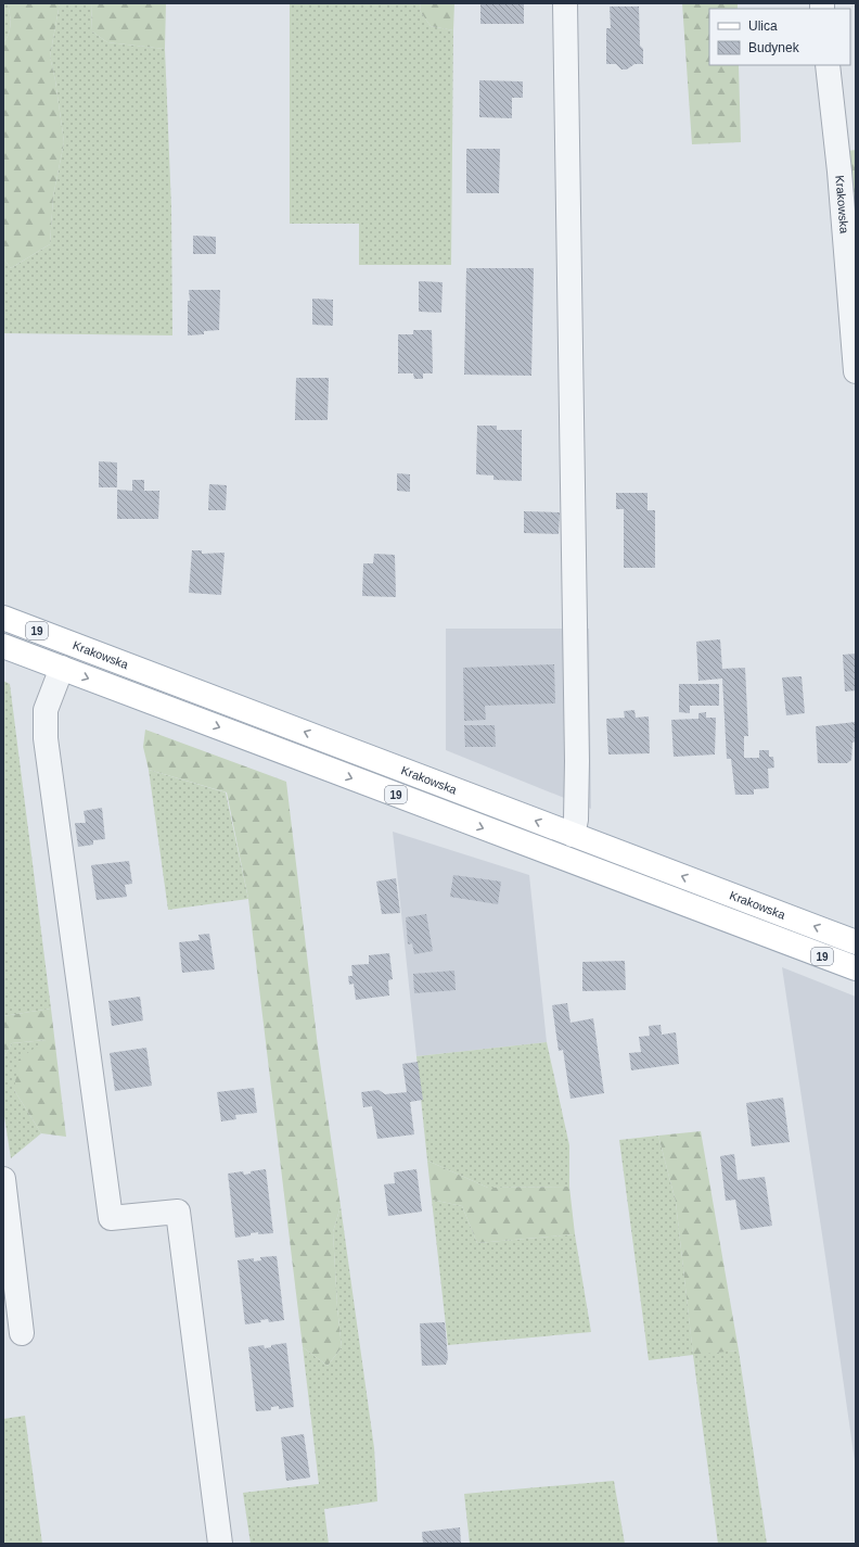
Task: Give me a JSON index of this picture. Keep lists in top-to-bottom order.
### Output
{
  "streets": {
    "main road": ["Krakowska", "19"]
  },
  "legend": ["Ulica", "Budynek"]
}
